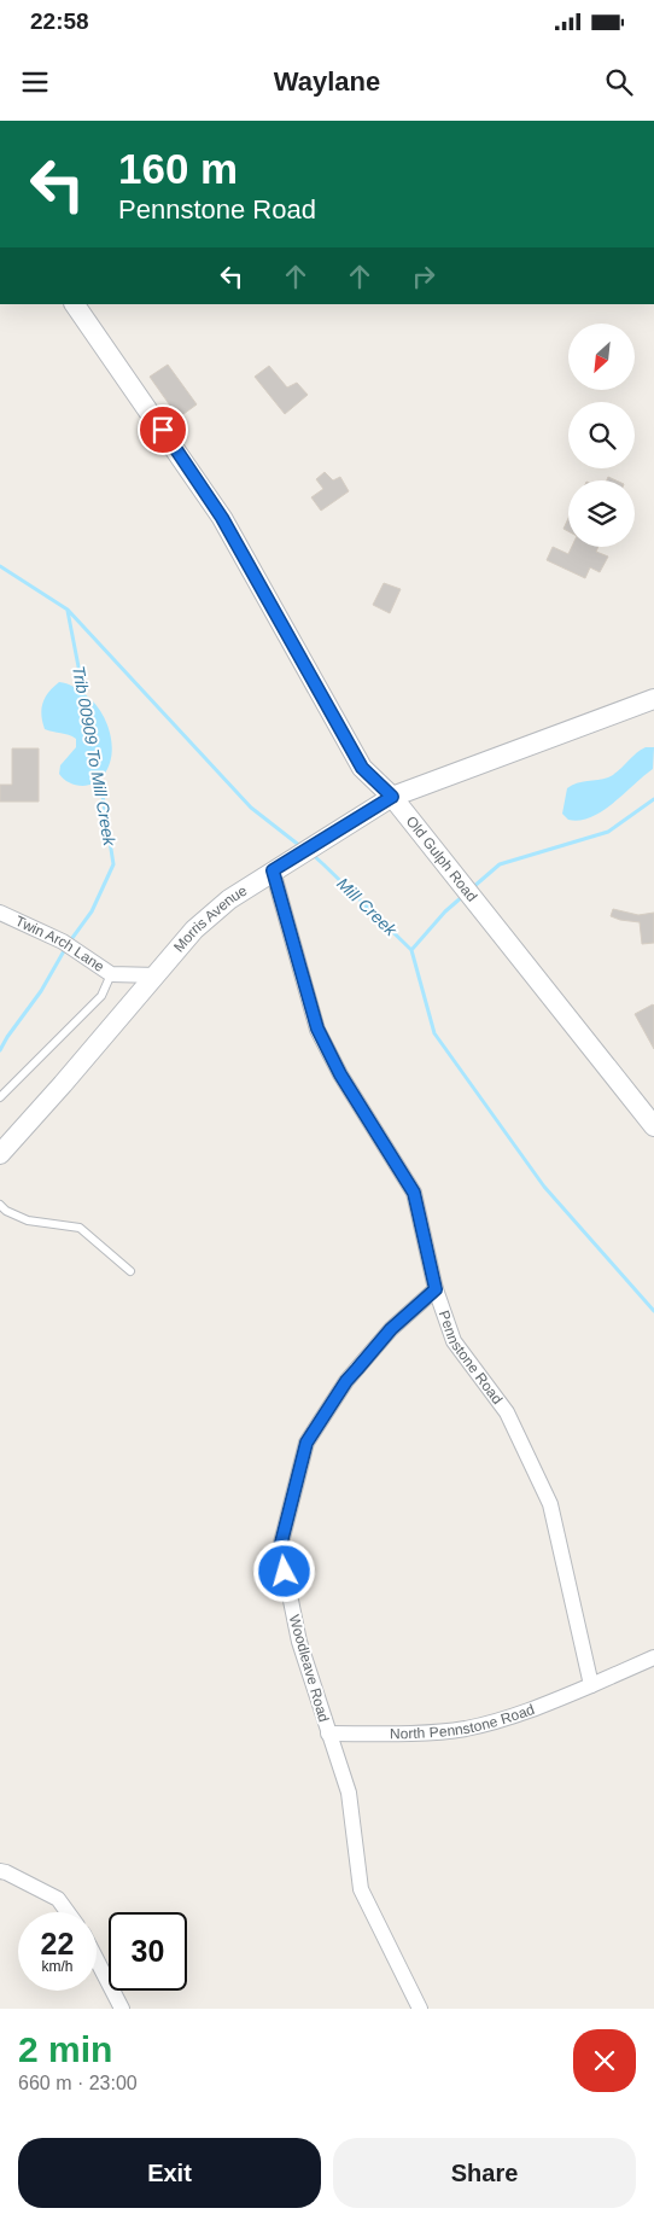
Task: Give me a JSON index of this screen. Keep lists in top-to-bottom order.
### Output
{
  "streets": {
    "street": [
      "Old Gulph Road",
      "Morris Avenue",
      "Twin Arch Lane",
      "Pennstone Road",
      "Woodleave Road",
      "North Pennstone Road"
    ]
  },
  "crossings": [
    ["Old Gulph Road", "Morris Avenue"],
    ["Morris Avenue", "Twin Arch Lane"],
    ["Morris Avenue", "Pennstone Road"],
    ["Pennstone Road", "Woodleave Road"],
    ["Pennstone Road", "North Pennstone Road"],
    ["Woodleave Road", "North Pennstone Road"]
  ],
  "water": ["Trib 00909 To Mill Creek", "Mill Creek"],
  "north": "bottom left",
  "page": {
    "status": "22:58",
    "header": "Waylane",
    "turn": ["160 m", "Pennstone Road"],
    "speed": "22 km/h",
    "limit": "30",
    "heading": ["2 min", "660 m · 23:00"],
    "buttons": ["Exit", "Share"]
  }
}
